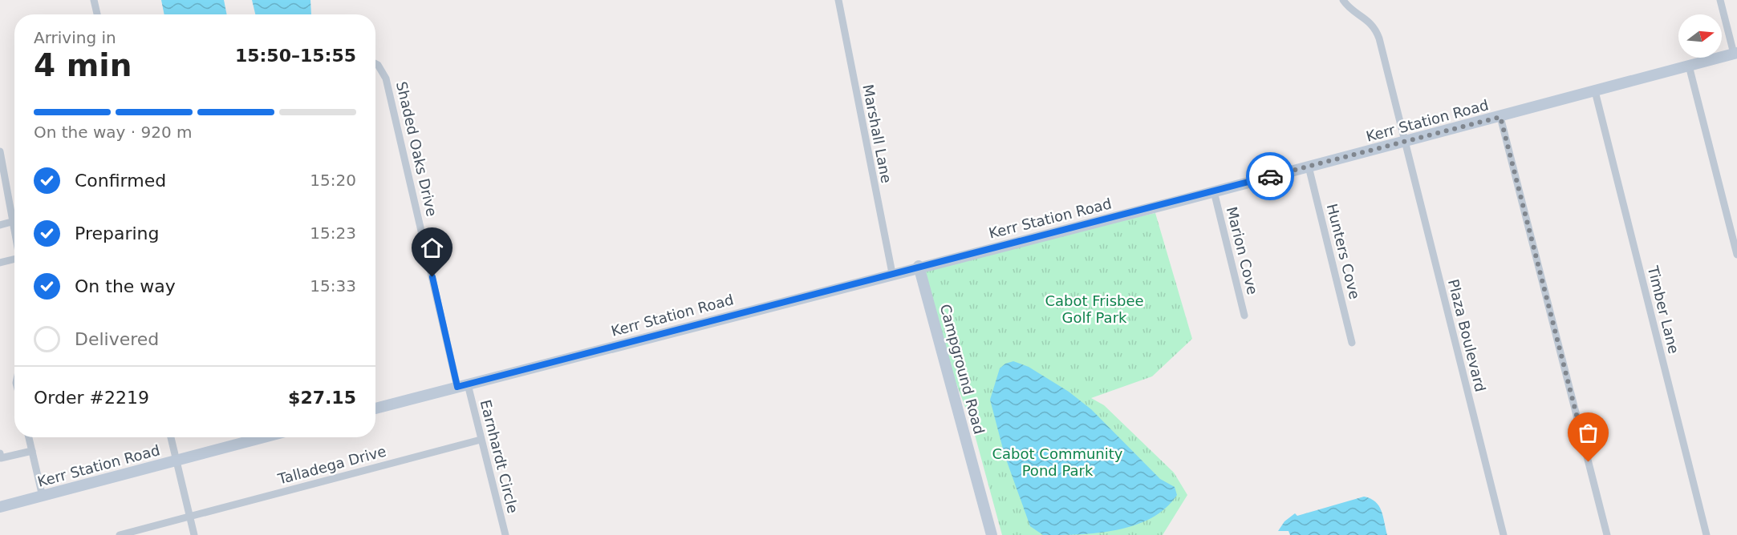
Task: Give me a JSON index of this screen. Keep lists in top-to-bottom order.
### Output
{
  "streets": {
    "street": [
      "Kerr Station Road",
      "Marshall Lane",
      "Shaded Oaks Drive",
      "Marion Cove",
      "Hunters Cove",
      "Timber Lane",
      "Plaza Boulevard",
      "Campground Road",
      "Earnhardt Circle",
      "Talladega Drive"
    ]
  },
  "crossings": [
    ["Kerr Station Road", "Marshall Lane"],
    ["Kerr Station Road", "Shaded Oaks Drive"],
    ["Kerr Station Road", "Marion Cove"],
    ["Kerr Station Road", "Hunters Cove"],
    ["Kerr Station Road", "Timber Lane"],
    ["Kerr Station Road", "Plaza Boulevard"],
    ["Kerr Station Road", "Campground Road"],
    ["Kerr Station Road", "Earnhardt Circle"],
    ["Shaded Oaks Drive", "Earnhardt Circle"],
    ["Earnhardt Circle", "Talladega Drive"]
  ],
  "parks": ["Cabot Frisbee Golf Park", "Cabot Community Pond Park"],
  "north": "right",
  "page": {
    "heading": ["4 min", "Arriving in", "15:50–15:55"],
    "panel": ["Order #2219", "$27.15"],
    "bar": "On the way · 920 m",
    "list": [
      ["Confirmed", "15:20"],
      ["Preparing", "15:23"],
      ["On the way", "15:33"],
      "Delivered"
    ]
  }
}
